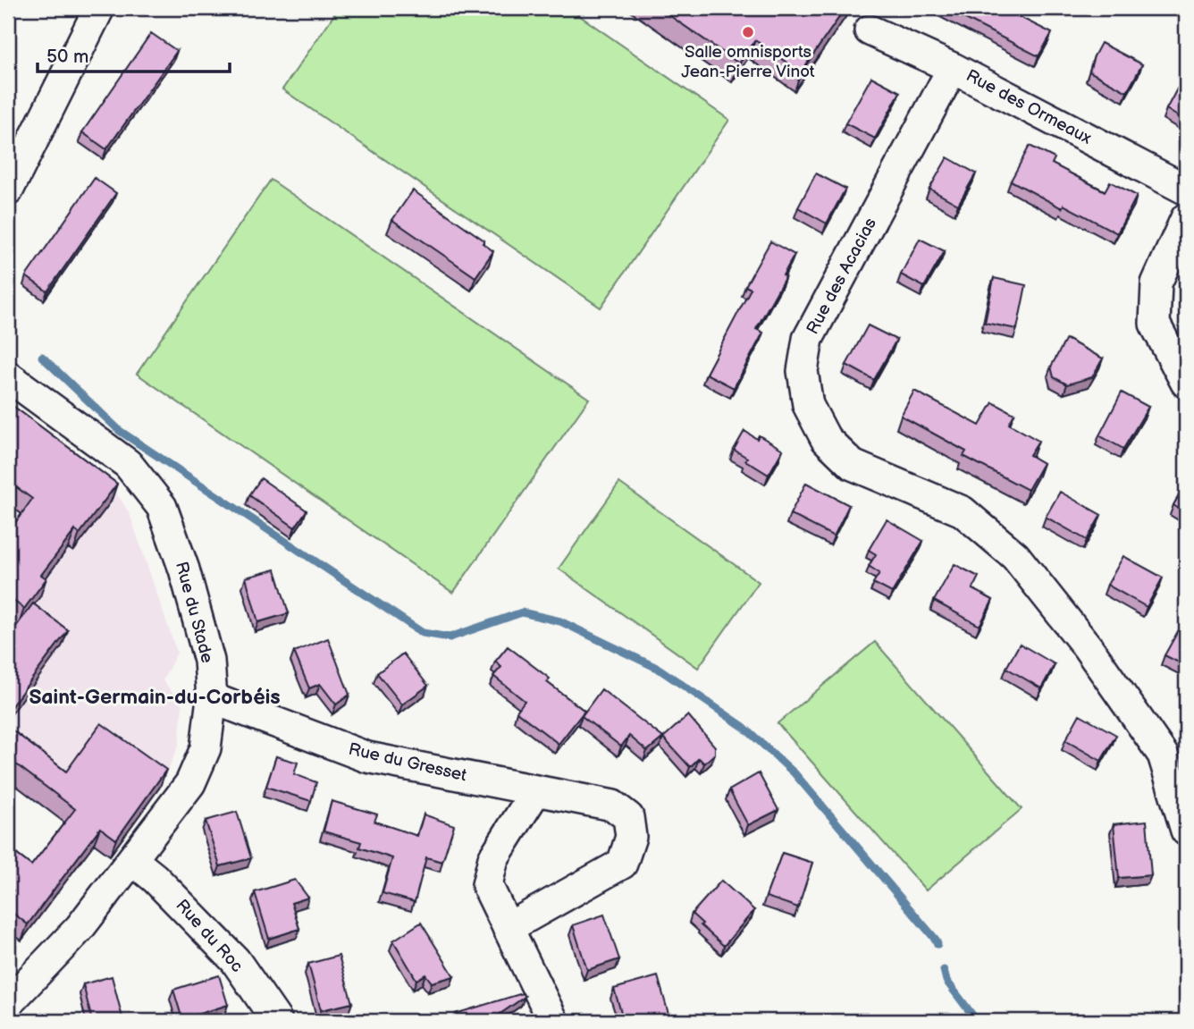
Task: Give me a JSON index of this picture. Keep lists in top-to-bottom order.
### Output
{
  "streets": {
    "street": [
      "Rue des Ormeaux",
      "Rue des Acacias",
      "Rue du Stade",
      "Rue du Gresset",
      "Rue du Roc"
    ]
  },
  "crossings": [
    ["Rue des Ormeaux", "Rue des Acacias"],
    ["Rue du Stade", "Rue du Gresset"],
    ["Rue du Stade", "Rue du Roc"]
  ],
  "districts": ["Saint-Germain-du-Corbéis"],
  "places": ["Salle omnisports Jean-Pierre Vinot"],
  "scale_bar": "50 m"
}
